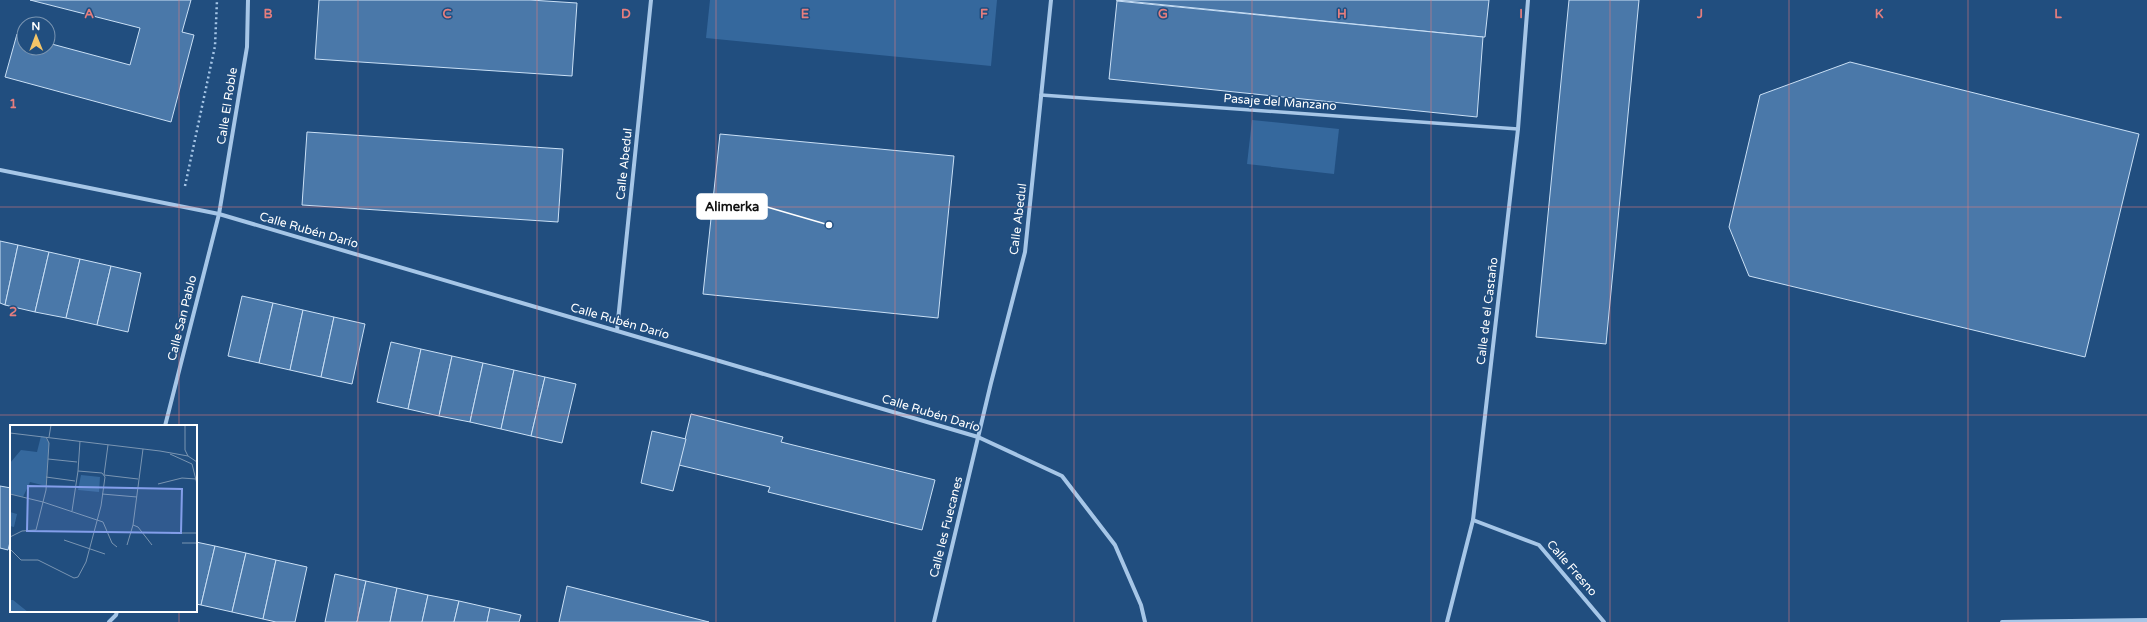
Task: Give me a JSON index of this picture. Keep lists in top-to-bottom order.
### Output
{
  "streets": {
    "street": [
      "Pasaje del Manzano",
      "Calle El Roble",
      "Calle Abedul",
      "Calle Rubén Darío",
      "Calle de el Castaño",
      "Calle San Pablo",
      "Calle les Fuecanes",
      "Calle Fresno"
    ]
  },
  "crossings": [
    ["Pasaje del Manzano", "Calle Abedul"],
    ["Pasaje del Manzano", "Calle de el Castaño"],
    ["Calle El Roble", "Calle Rubén Darío"],
    ["Calle El Roble", "Calle San Pablo"],
    ["Calle Abedul", "Calle Rubén Darío"],
    ["Calle Abedul", "Calle les Fuecanes"],
    ["Calle Rubén Darío", "Calle San Pablo"],
    ["Calle Rubén Darío", "Calle les Fuecanes"],
    ["Calle de el Castaño", "Calle Fresno"]
  ],
  "places": ["Alimerka"],
  "north": "top",
  "grid": {
    "columns": [
      "A",
      "B",
      "C",
      "D",
      "E",
      "F",
      "G",
      "H",
      "I",
      "J",
      "K",
      "L"
    ],
    "rows": ["1", "2"]
  }
}
